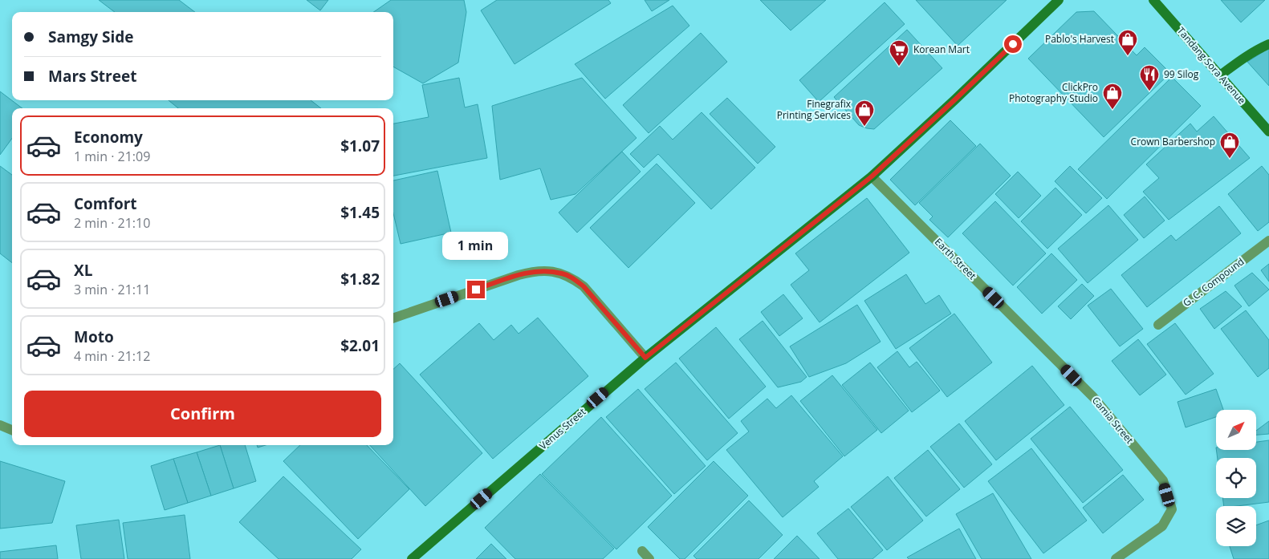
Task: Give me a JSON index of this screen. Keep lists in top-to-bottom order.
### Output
{
  "streets": {
    "street": [
      "Tandang Sora Avenue",
      "Earth Street",
      "G. C. Compound",
      "Camia Street",
      "Venus Street"
    ]
  },
  "crossings": [
    ["Earth Street", "Camia Street"],
    ["Earth Street", "Venus Street"]
  ],
  "places": {
    "shop": [
      "Pablo's Harvest",
      "ClickPro Photography Studio",
      "Finegrafix Printing Services",
      "Crown Barbershop"
    ],
    "supermarket": ["Korean Mart"],
    "restaurant": ["99 Silog"]
  },
  "north": "top right",
  "page": {
    "banner": ["Samgy Side", "Mars Street"],
    "list": [
      {
        "name": "Economy",
        "note": "1 min · 21:09",
        "value": "$1.07"
      },
      {
        "name": "Comfort",
        "note": "2 min · 21:10",
        "value": "$1.45"
      },
      {
        "name": "XL",
        "note": "3 min · 21:11",
        "value": "$1.82"
      },
      {
        "name": "Moto",
        "note": "4 min · 21:12",
        "value": "$2.01"
      }
    ],
    "bubble": "1 min",
    "buttons": "Confirm"
  }
}
